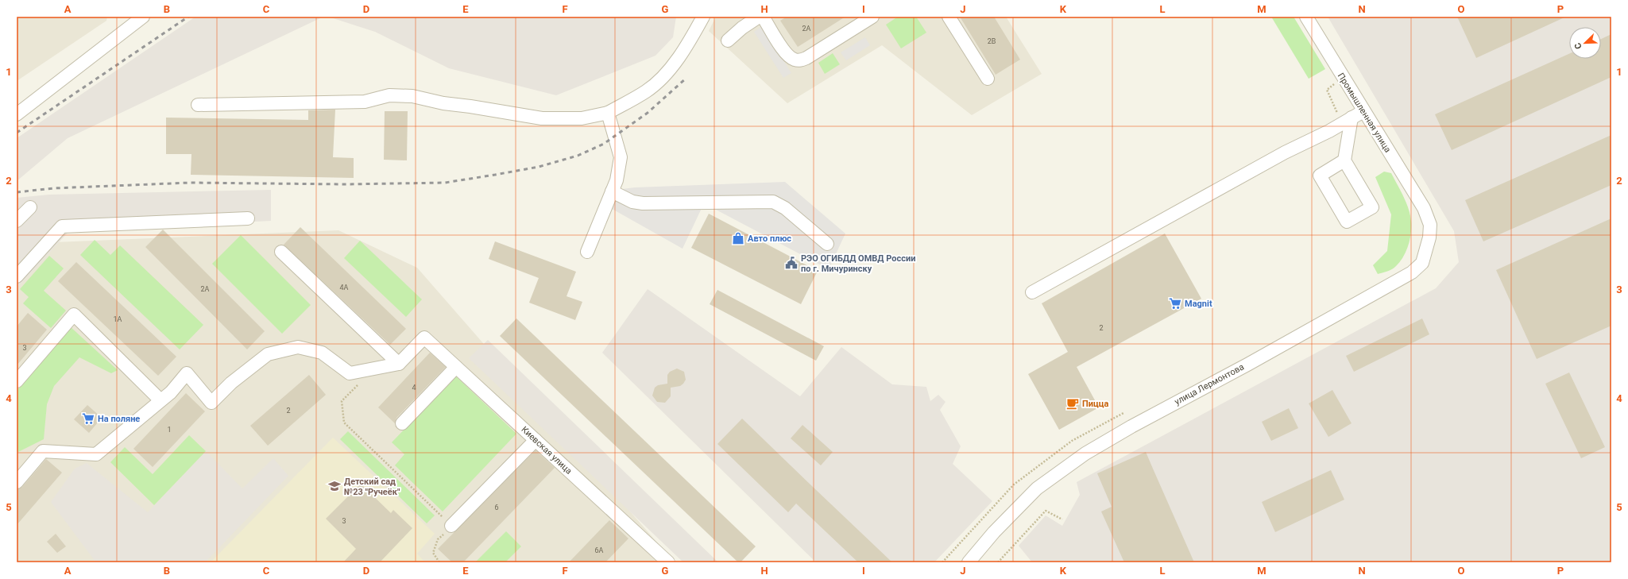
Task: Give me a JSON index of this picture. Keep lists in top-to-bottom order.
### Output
{
  "streets": {
    "street": ["Промышленная улица", "улица Лермонтова", "Киевская улица"]
  },
  "crossings": [
    ["Промышленная улица", "улица Лермонтова"]
  ],
  "places": {
    "shop": ["Авто плюс"],
    "public building": ["РЭО ОГИБДД ОМВД России по г. Мичуринску"],
    "supermarket": ["Magnit", "На поляне"],
    "cafe": ["Пицца"],
    "school or university": ["Детский сад №23 \"Ручеёк\""]
  },
  "house_numbers": [
    "2А",
    "2В",
    "4А",
    "2А",
    "1А",
    "2",
    "3",
    "4",
    "2",
    "1",
    "6",
    "3",
    "6А"
  ],
  "north": "bottom left",
  "grid": {
    "columns": [
      "A",
      "B",
      "C",
      "D",
      "E",
      "F",
      "G",
      "H",
      "I",
      "J",
      "K",
      "L",
      "M",
      "N",
      "O",
      "P"
    ],
    "rows": [
      "1",
      "2",
      "3",
      "4",
      "5"
    ]
  }
}
